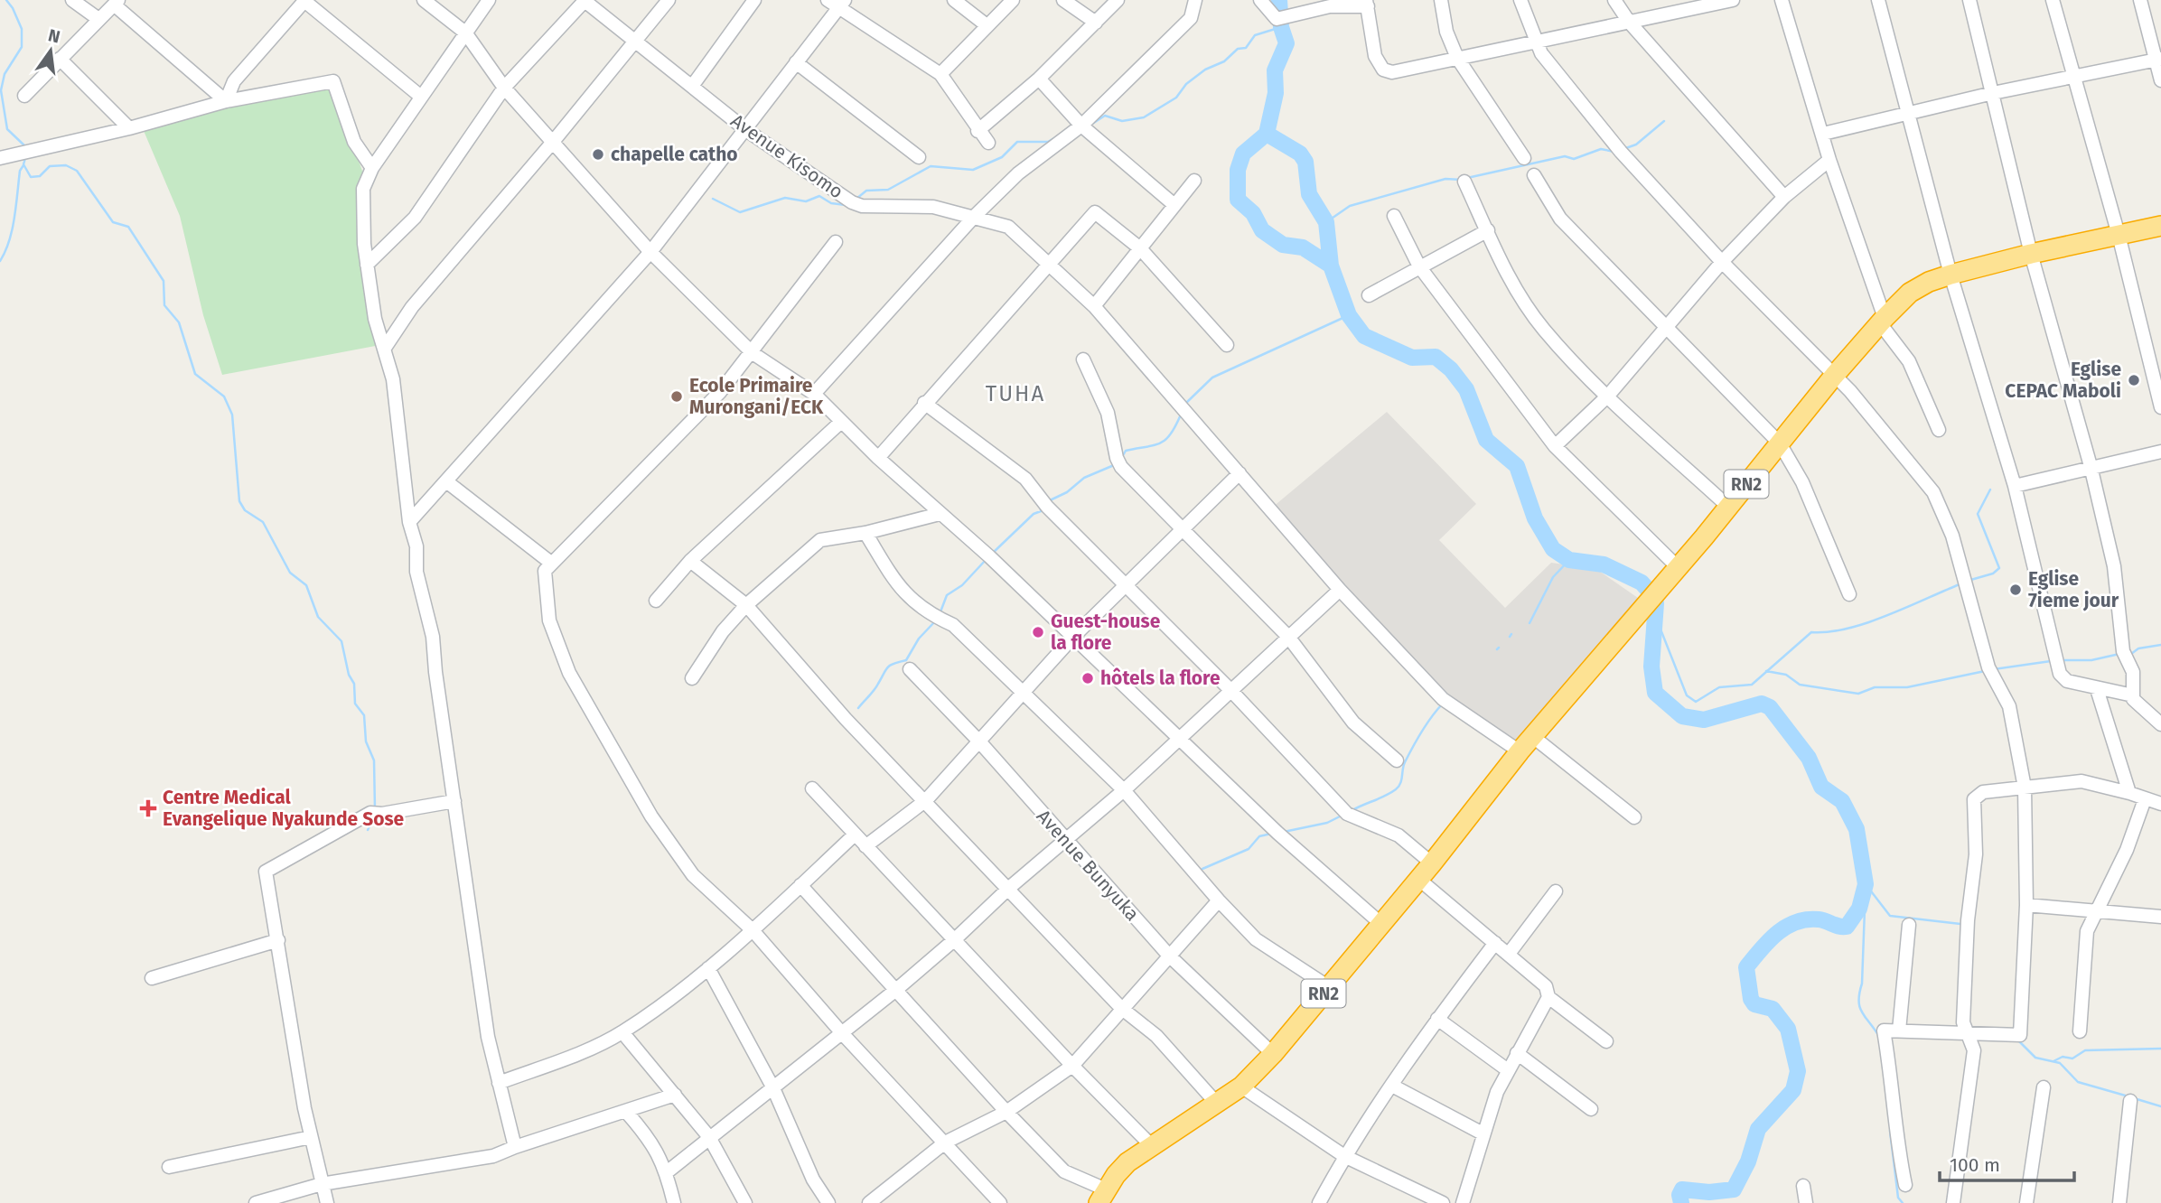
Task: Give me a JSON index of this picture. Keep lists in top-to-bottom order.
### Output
{
  "streets": {
    "highway": ["RN2"],
    "street": ["Avenue Kisomo", "Avenue Bunyuka"]
  },
  "crossings": [
    ["Avenue Kisomo", "RN2"],
    ["RN2", "Avenue Bunyuka"]
  ],
  "districts": ["TUHA"],
  "places": {
    "other": [
      "chapelle catho",
      "Eglise CEPAC Maboli",
      "Ecole Primaire Murongani/ECK",
      "Eglise 7ieme jour",
      "Guest-house la flore",
      "hôtels la flore"
    ],
    "health": ["Centre Medical Evangelique Nyakunde Sose"]
  },
  "scale_bar": "100 m",
  "north": "top"
}
